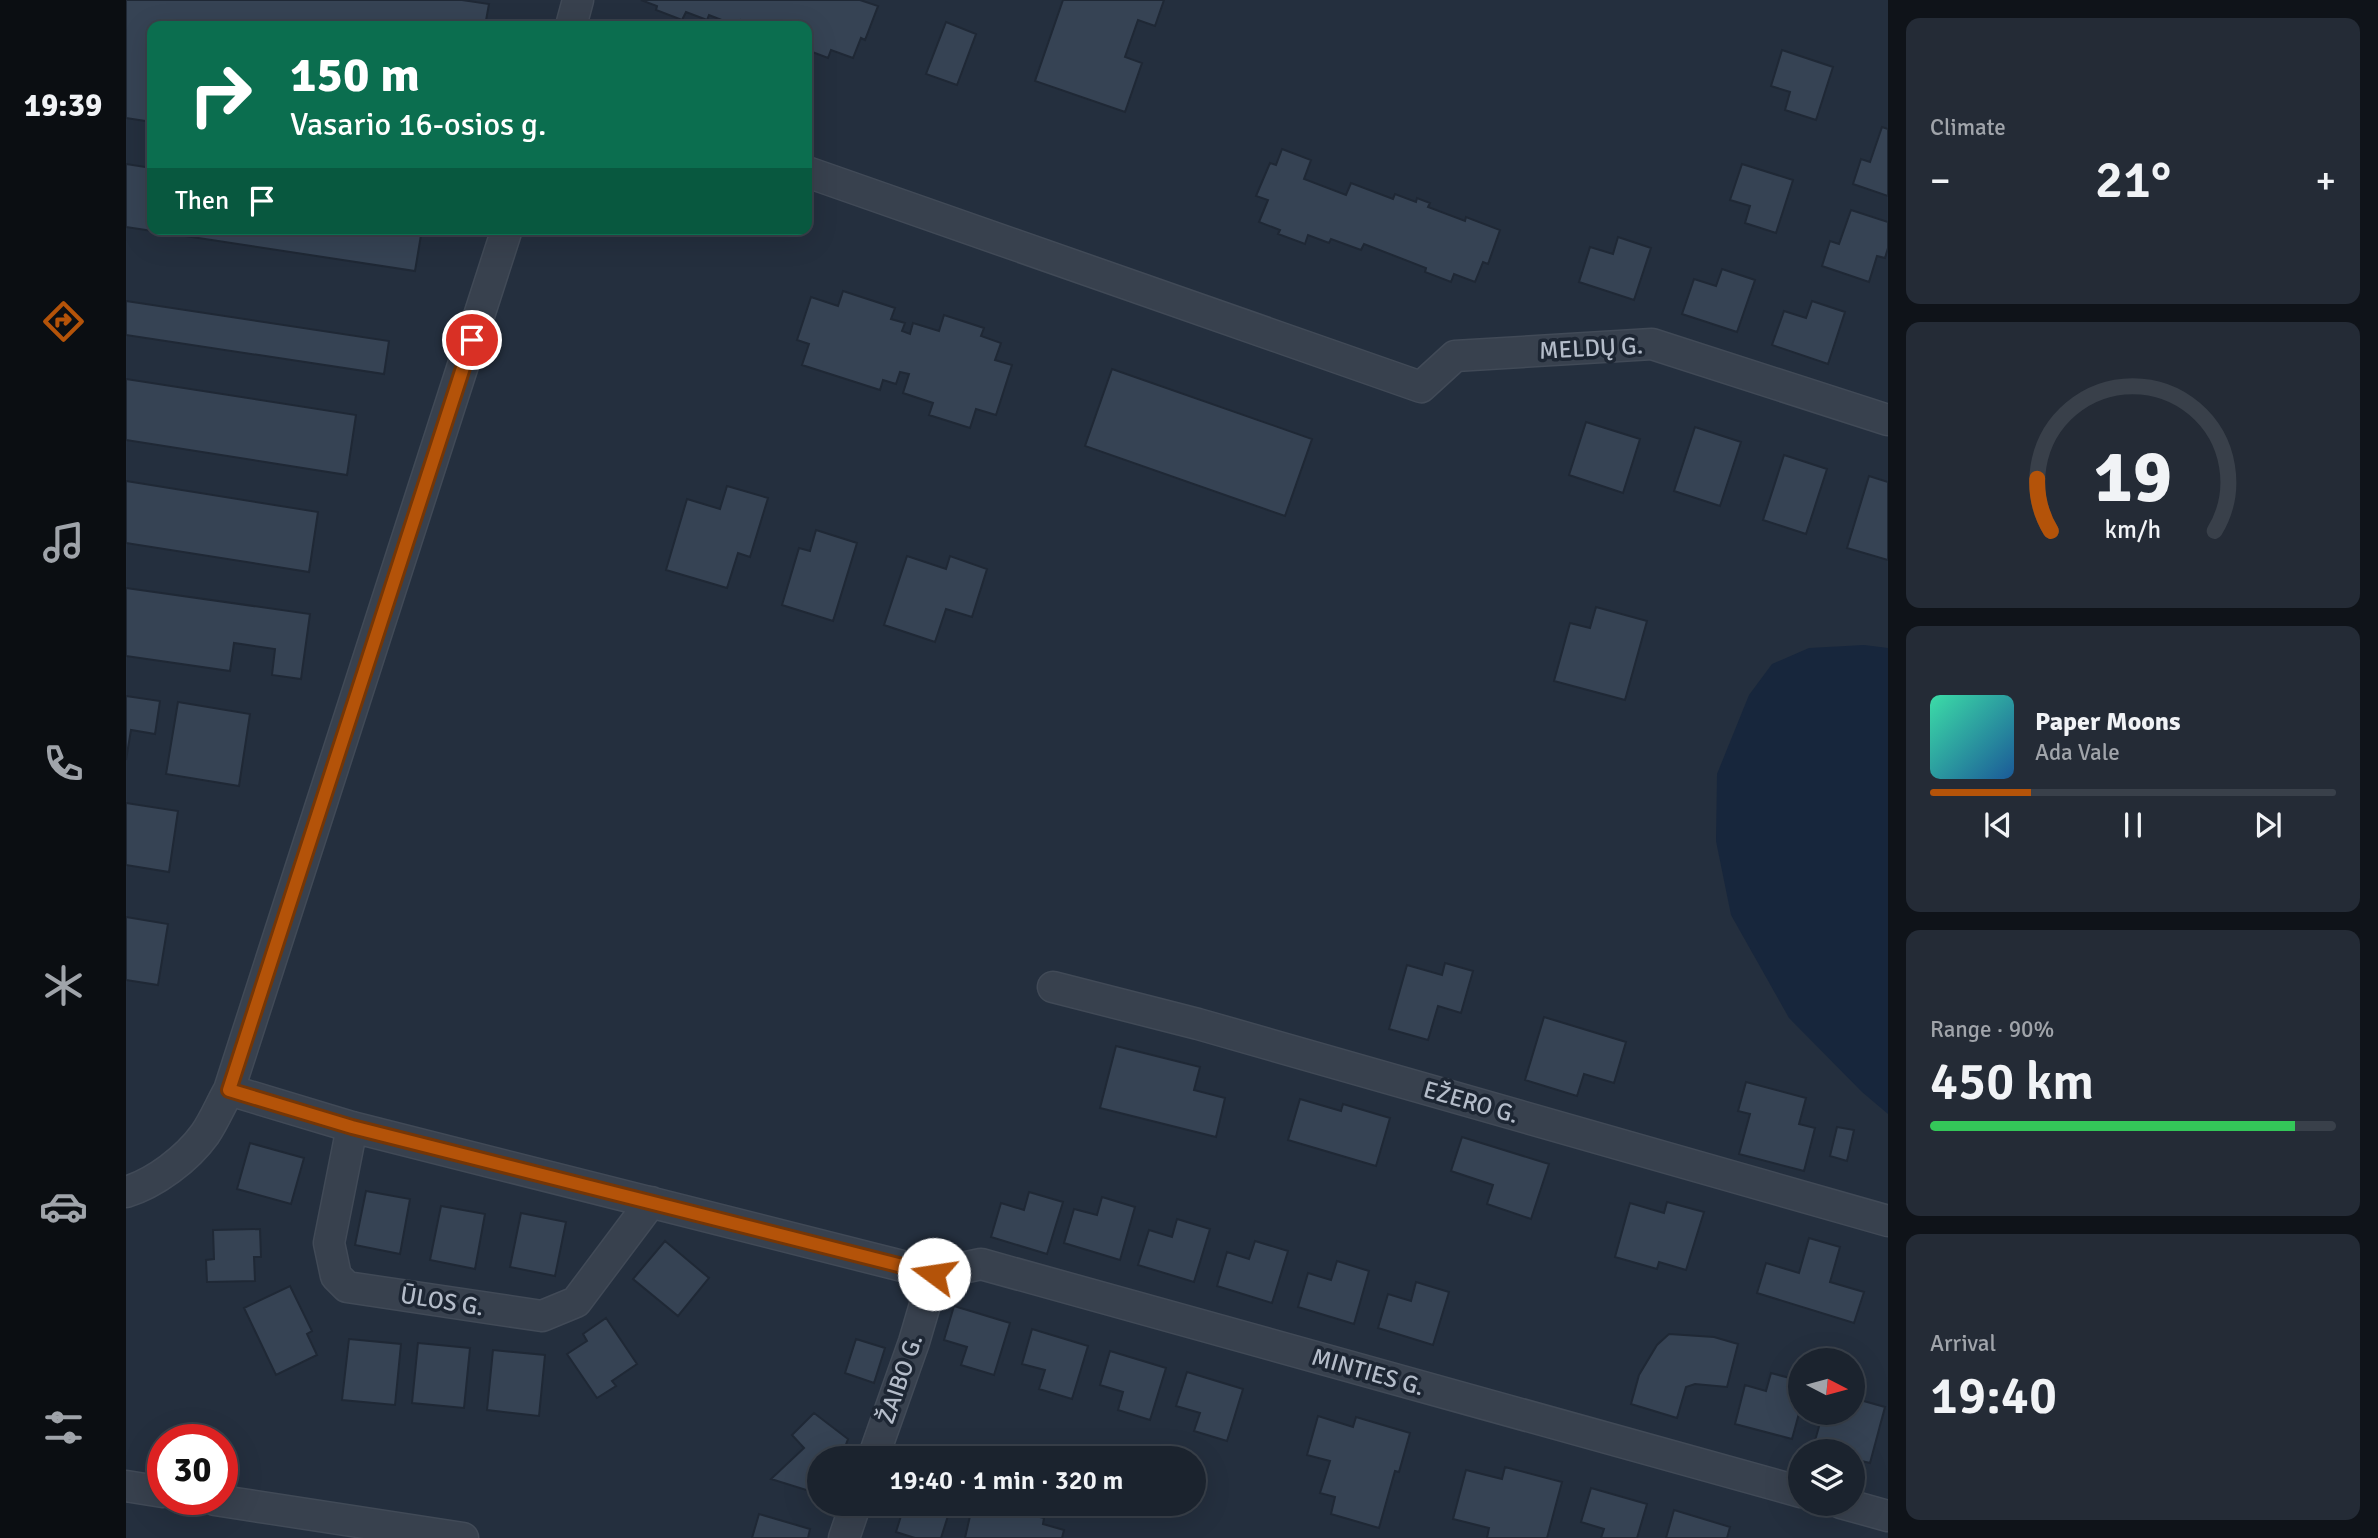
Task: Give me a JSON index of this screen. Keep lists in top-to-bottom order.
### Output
{
  "streets": {
    "street": [
      "MELDŲ G.",
      "EŽERO G.",
      "ŪLOS G.",
      "MINTIES G.",
      "ŽAIBO G."
    ]
  },
  "crossings": [
    ["MINTIES G.", "ŽAIBO G."]
  ],
  "north": "right",
  "page": {
    "tabs": "19:39",
    "tile": [
      "Climate",
      ["Range · 90%", "450 km"],
      ["Arrival", "19:40"]
    ],
    "turn": ["150 m", "Vasario 16-osios g."],
    "heat": ["−", "21°", "+"],
    "then": "Then",
    "song": ["Paper Moons", "Ada Vale"],
    "limit": "30",
    "trip": "19:40 · 1 min · 320 m",
    "gauge": ["19", "km/h"]
  }
}
